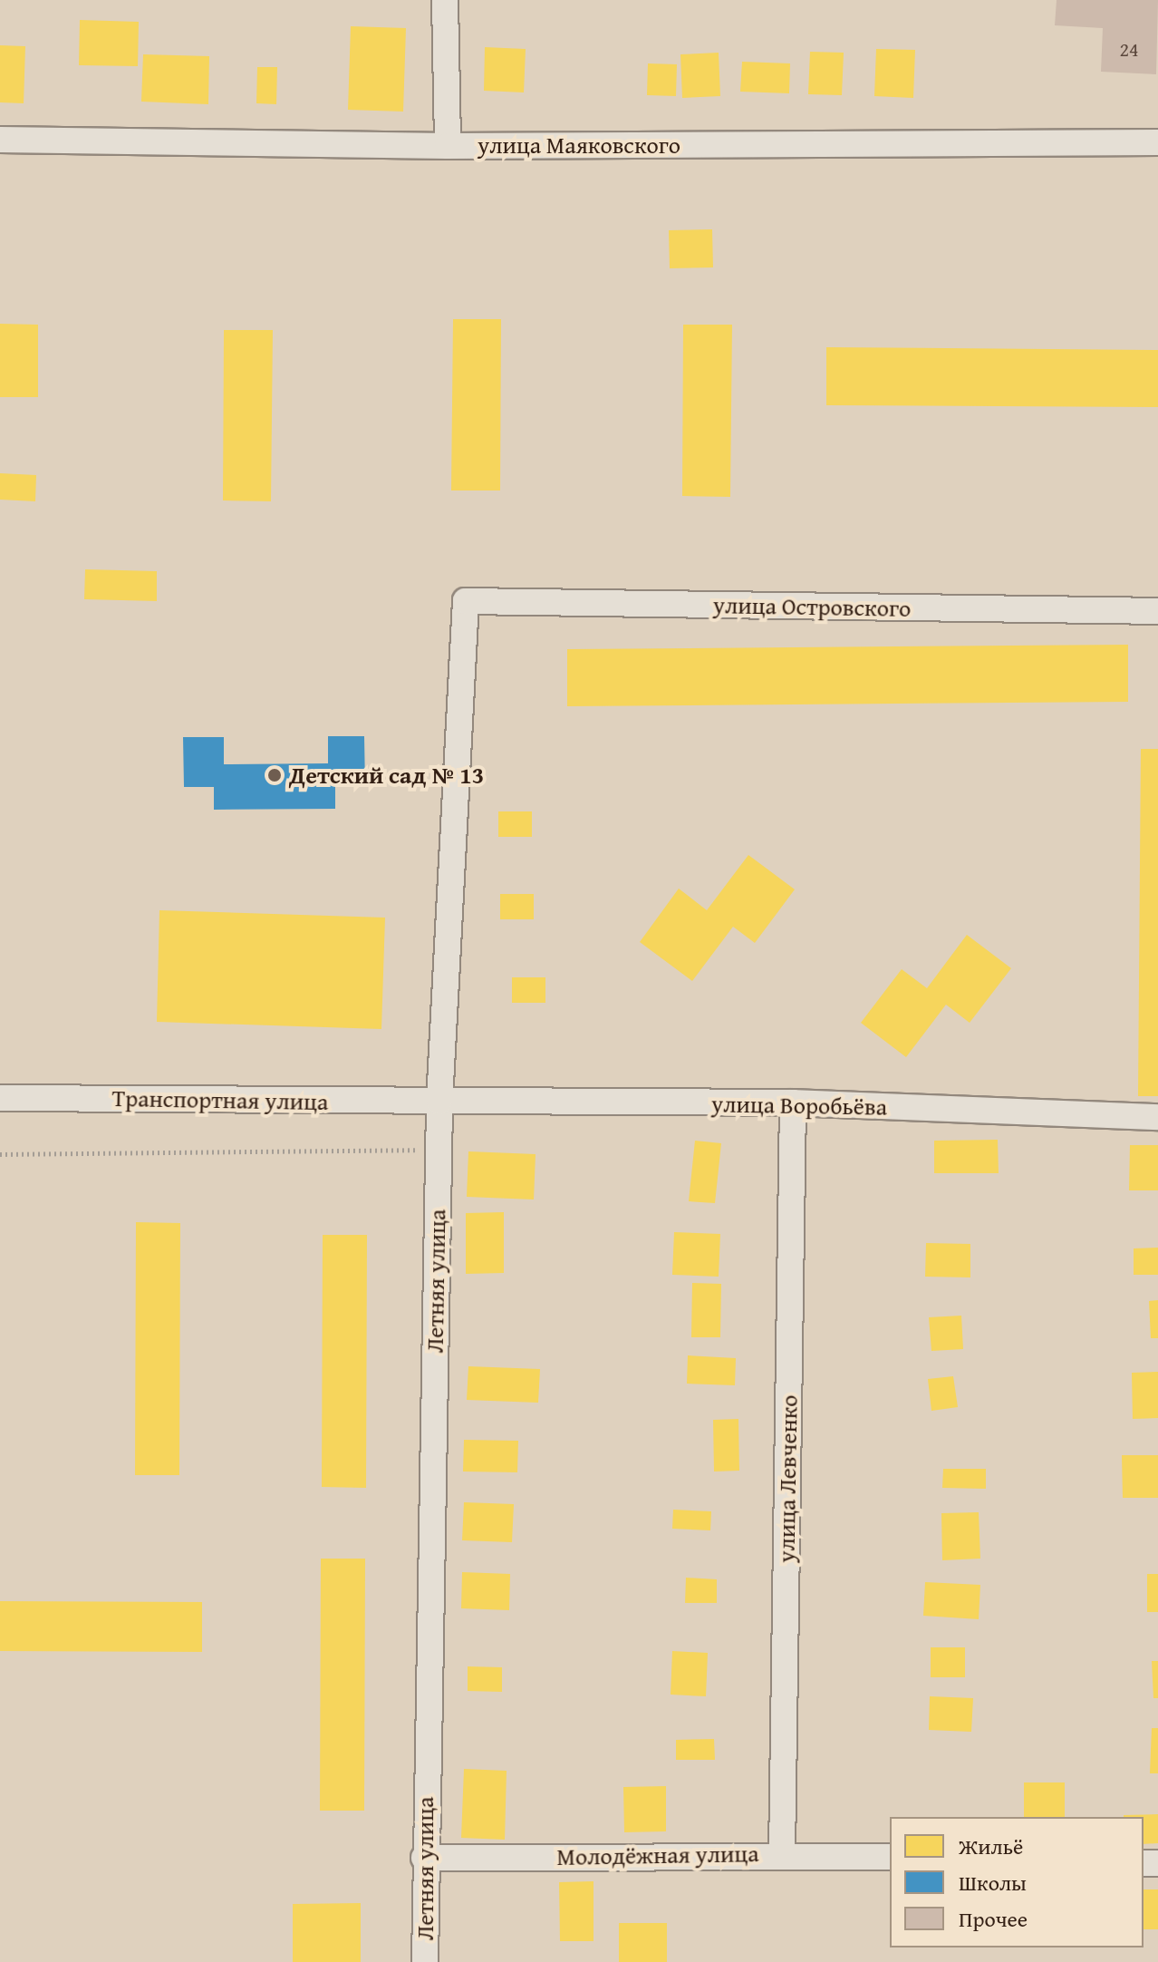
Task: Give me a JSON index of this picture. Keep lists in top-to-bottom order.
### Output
{
  "streets": {
    "street": [
      "улица Маяковского",
      "улица Островского",
      "Транспортная улица",
      "улица Воробьёва",
      "Летняя улица",
      "улица Левченко",
      "Молодёжная улица"
    ]
  },
  "crossings": [
    ["улица Островского", "Летняя улица"],
    ["Транспортная улица", "улица Воробьёва"],
    ["Транспортная улица", "Летняя улица"],
    ["улица Воробьёва", "Летняя улица"],
    ["улица Воробьёва", "улица Левченко"],
    ["Летняя улица", "Молодёжная улица"],
    ["улица Левченко", "Молодёжная улица"]
  ],
  "places": ["Детский сад № 13"],
  "house_numbers": ["24"],
  "legend": ["Жильё", "Школы", "Прочее"]
}
